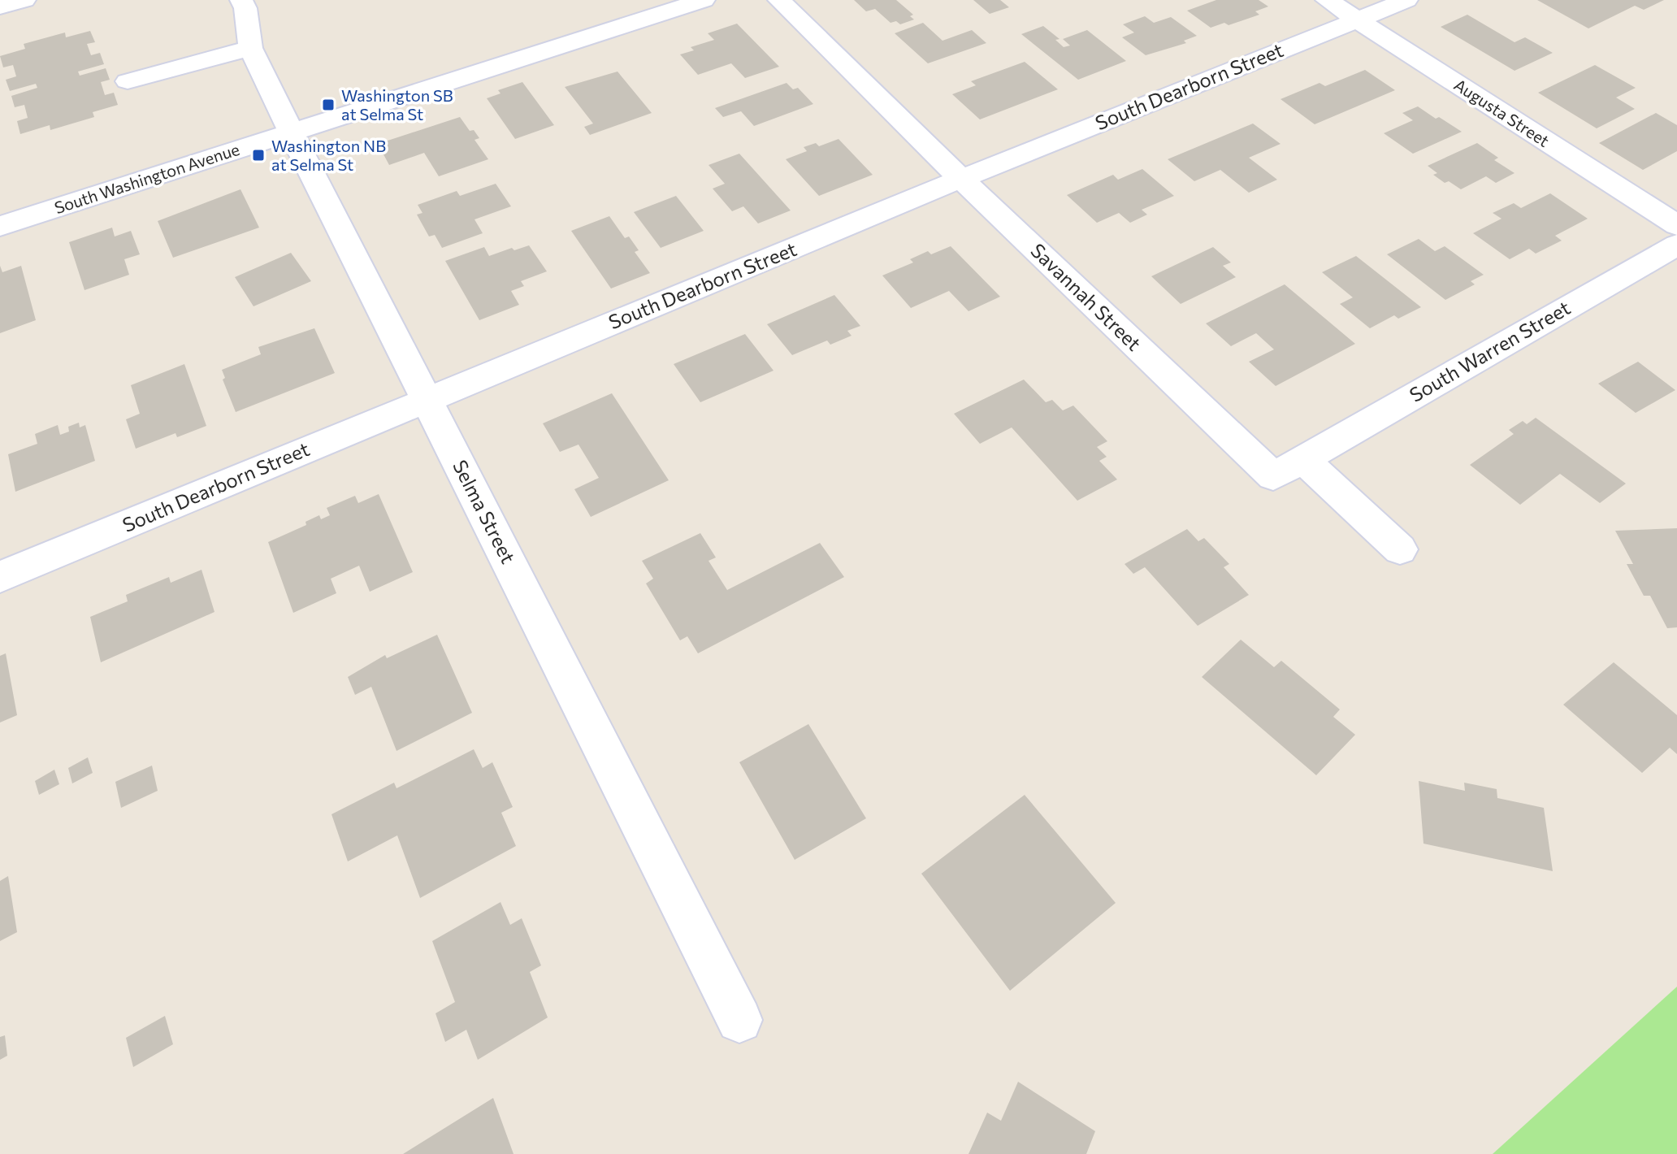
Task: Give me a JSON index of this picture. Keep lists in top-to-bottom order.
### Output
{
  "streets": {
    "street": [
      "South Dearborn Street",
      "Augusta Street",
      "South Washington Avenue",
      "Savannah Street",
      "South Warren Street",
      "Selma Street"
    ]
  },
  "crossings": [
    ["South Dearborn Street", "Augusta Street"],
    ["South Dearborn Street", "Savannah Street"],
    ["South Dearborn Street", "Selma Street"],
    ["South Washington Avenue", "Selma Street"],
    ["Savannah Street", "South Warren Street"]
  ],
  "places": {
    "transit": ["Washington SB at Selma St", "Washington NB at Selma St"]
  }
}
